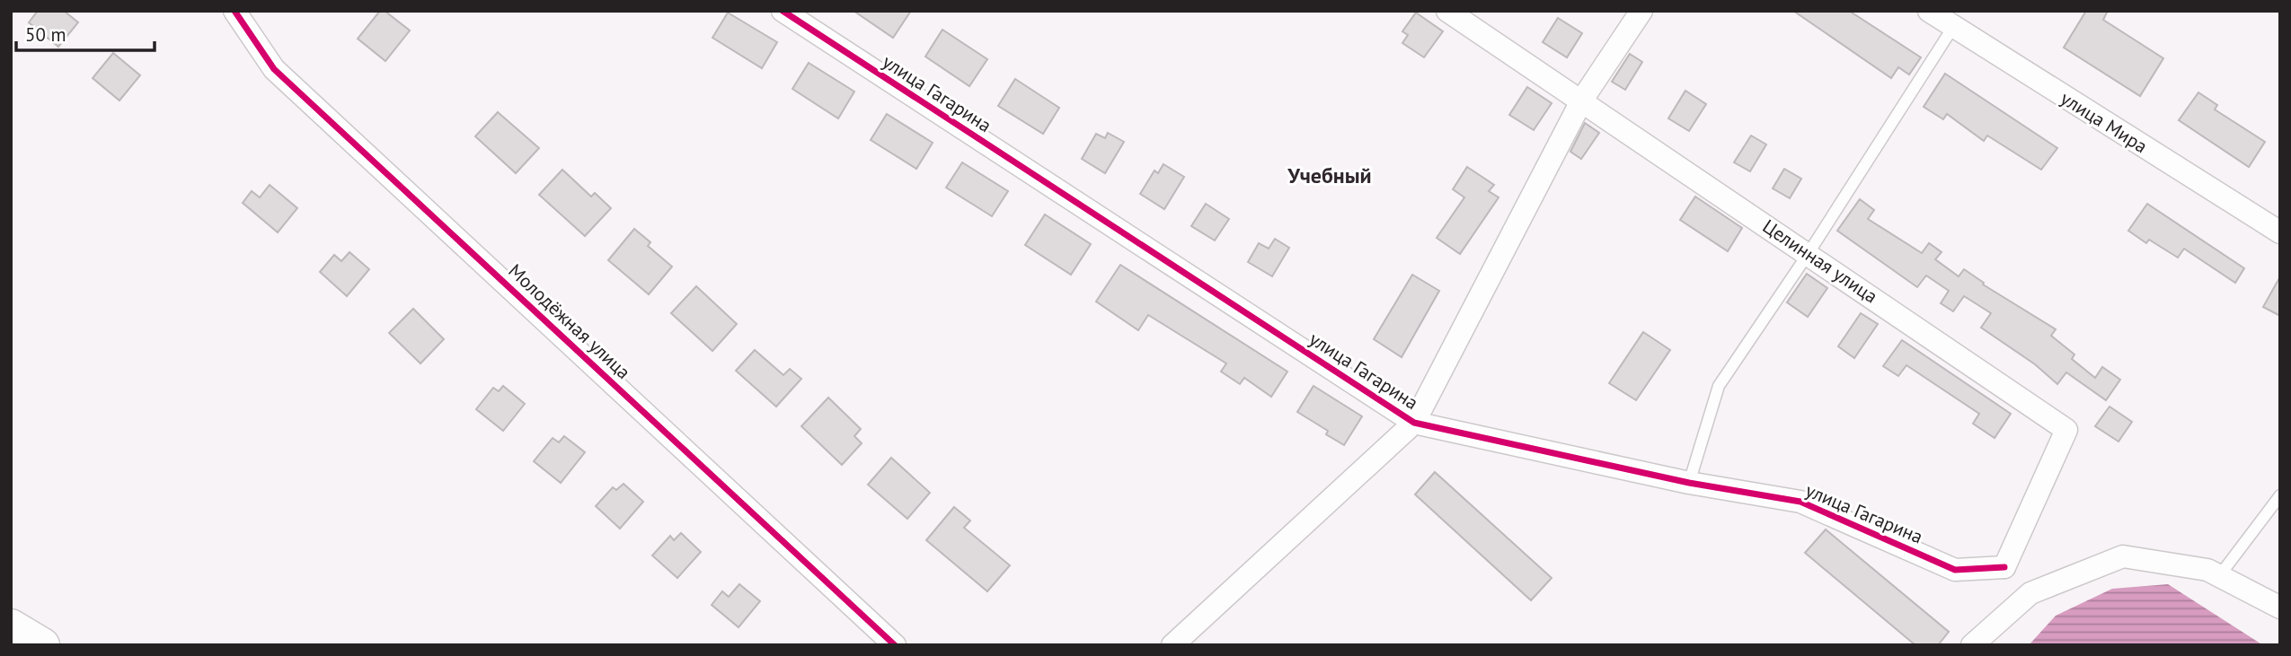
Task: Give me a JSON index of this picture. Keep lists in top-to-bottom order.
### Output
{
  "streets": {
    "street": [
      "улица Гагарина",
      "улица Мира",
      "Целинная улица",
      "Молодёжная улица"
    ]
  },
  "crossings": [
    ["улица Гагарина", "Целинная улица"]
  ],
  "districts": ["Учебный"],
  "scale_bar": "50 m"
}
